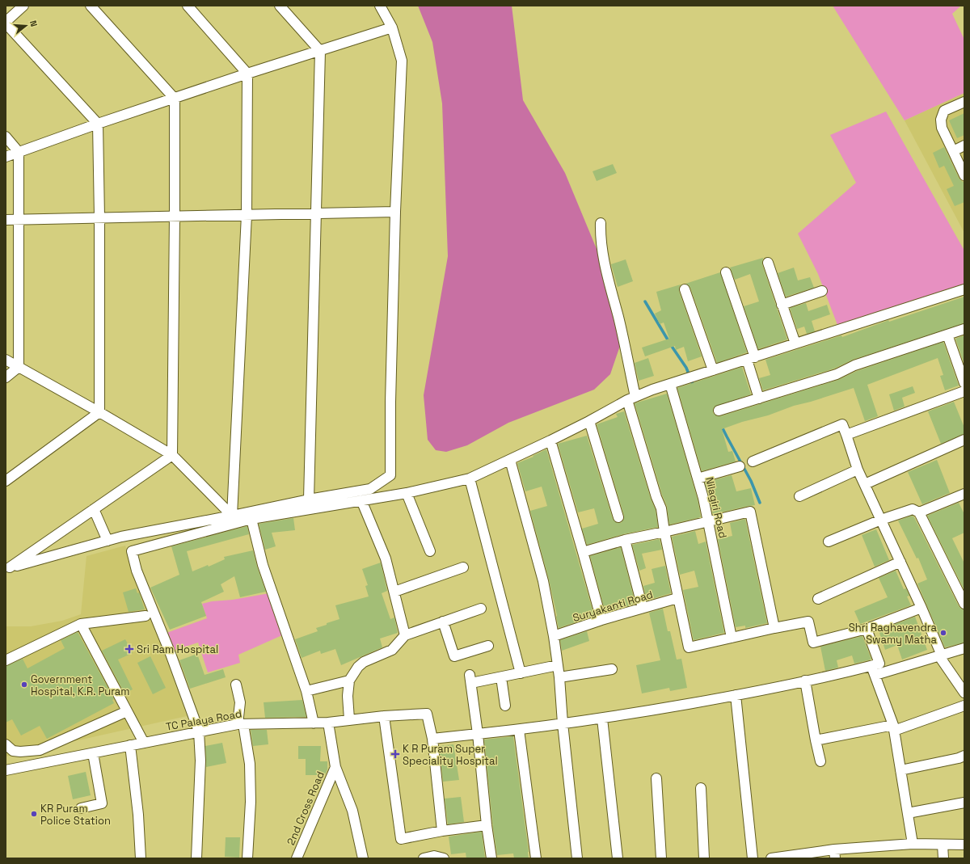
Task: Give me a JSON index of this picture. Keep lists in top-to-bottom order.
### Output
{
  "streets": {
    "street": [
      "Nilagiri Road",
      "Suryakanti Road",
      "TC Palaya Road",
      "2nd Cross Road"
    ]
  },
  "places": {
    "other": ["Shri Raghavendra Swamy Matha", "Government Hospital, K.R. Puram", "KR Puram Police Station"],
    "health": ["Sri Ram Hospital", "K R Puram Super Speciality Hospital"]
  },
  "north": "right"
}
